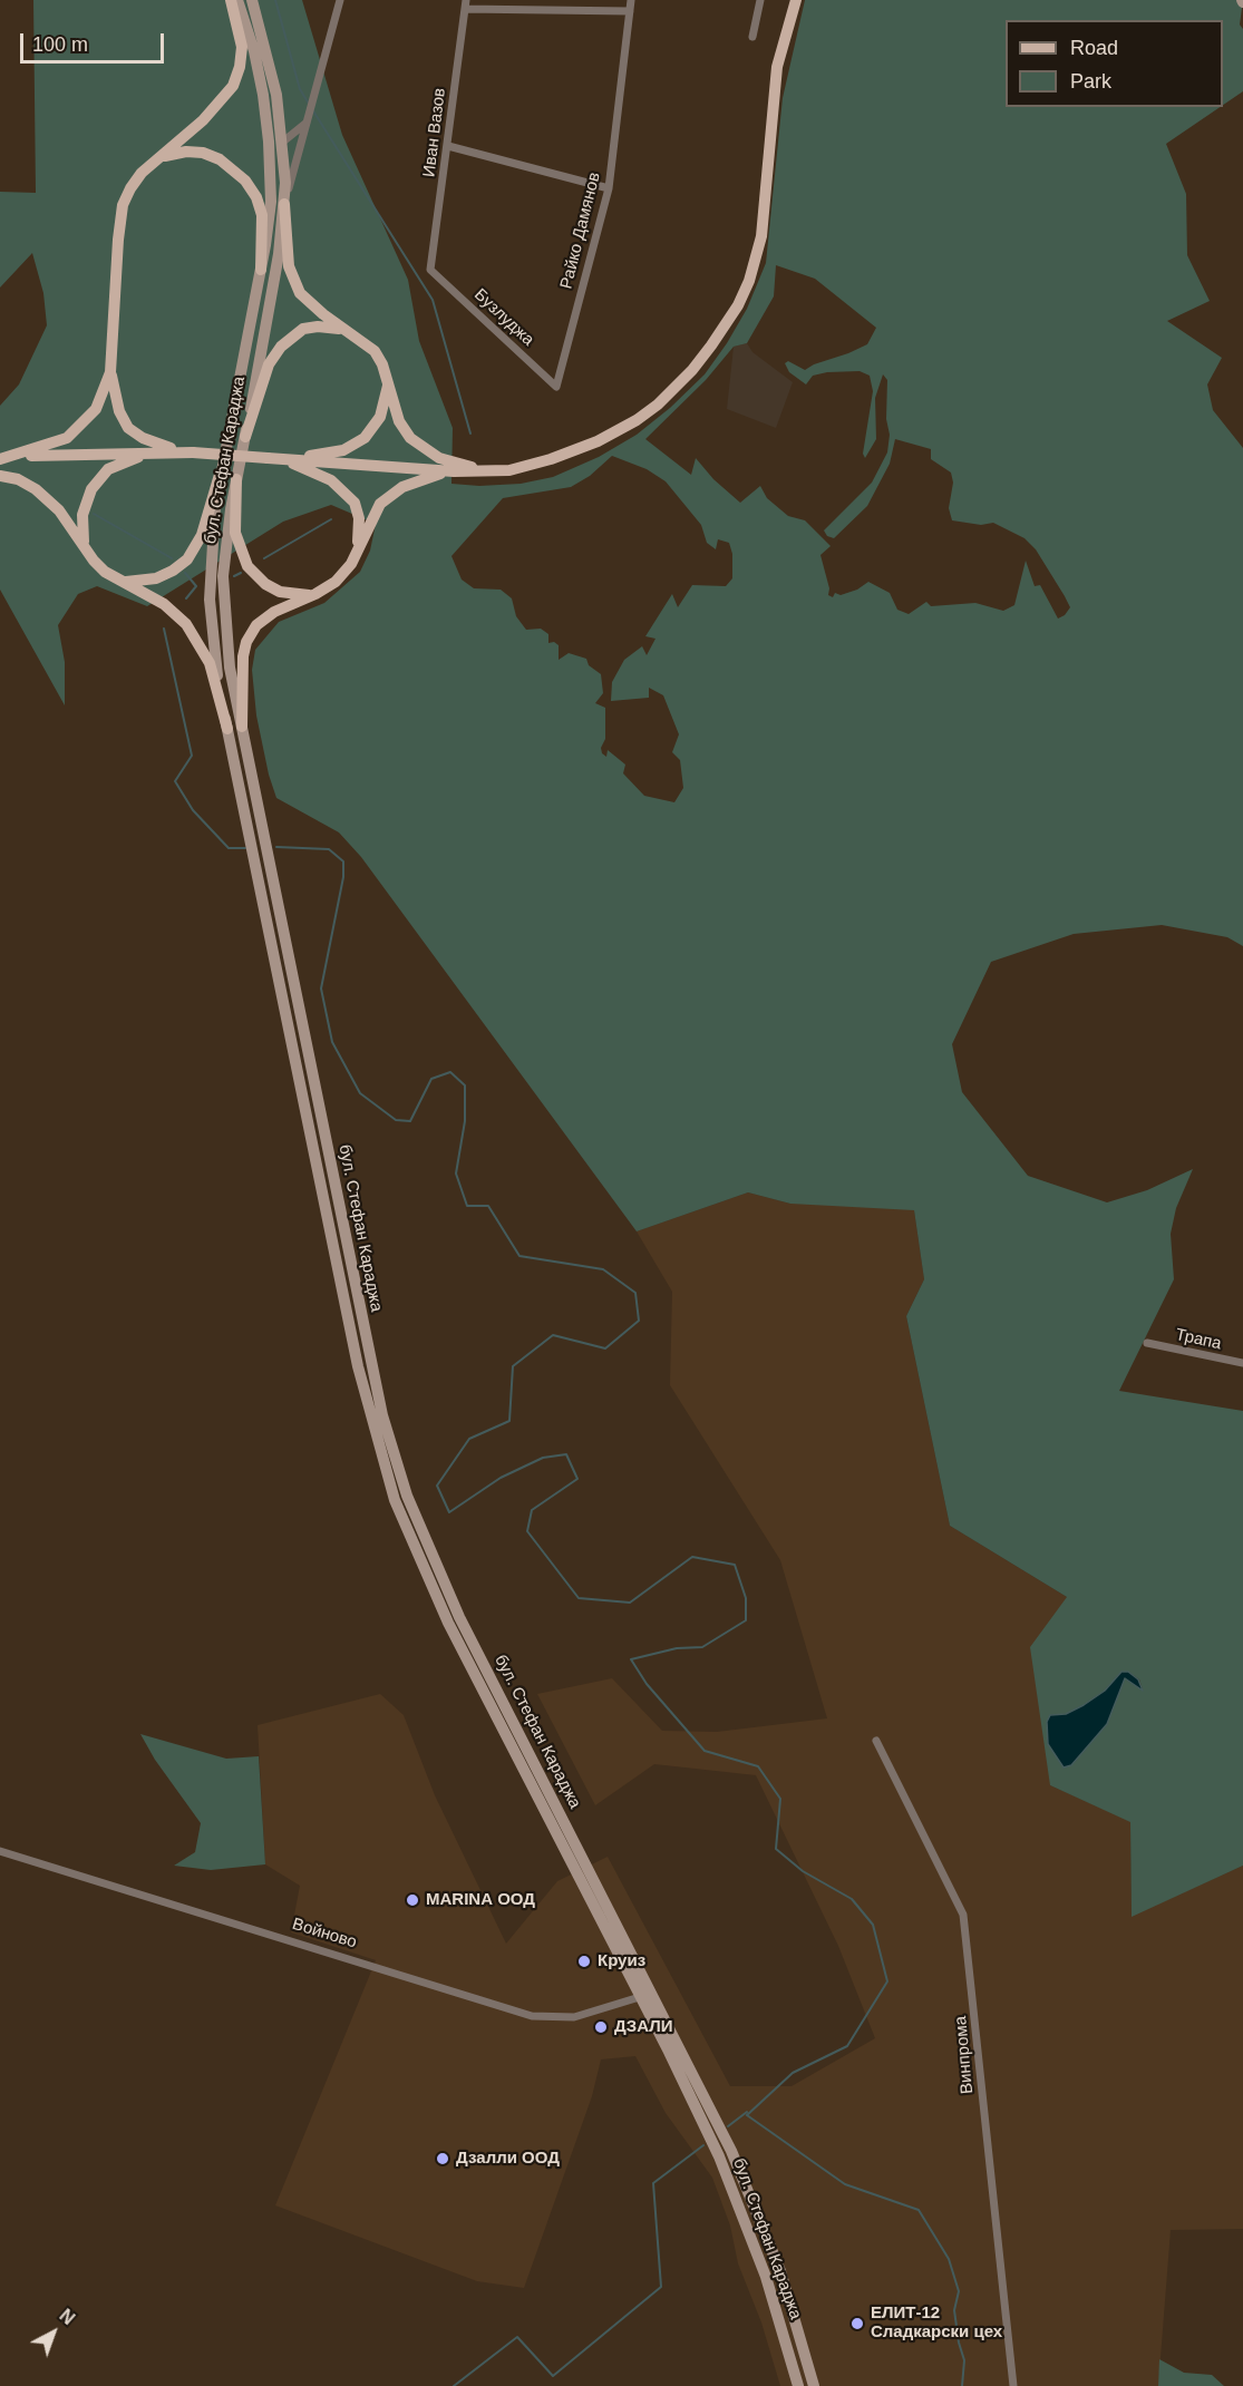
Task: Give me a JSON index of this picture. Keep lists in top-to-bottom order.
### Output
{
  "streets": {
    "main road": ["бул. Стефан Караджа"],
    "street": [
      "Иван Вазов",
      "Райко Дамянов",
      "Бузлуджа",
      "Трапа",
      "Войново",
      "Винпрома"
    ]
  },
  "crossings": [
    ["Иван Вазов", "Бузлуджа"],
    ["Райко Дамянов", "Бузлуджа"],
    ["бул. Стефан Караджа", "Войново"]
  ],
  "places": [
    "MARINA ООД",
    "Круиз",
    "ДЗАЛИ",
    "Дзалли ООД",
    "ЕЛИТ-12 Сладкарски цех"
  ],
  "legend": ["Road", "Park"],
  "scale_bar": "100 m",
  "north": "top right"
}
